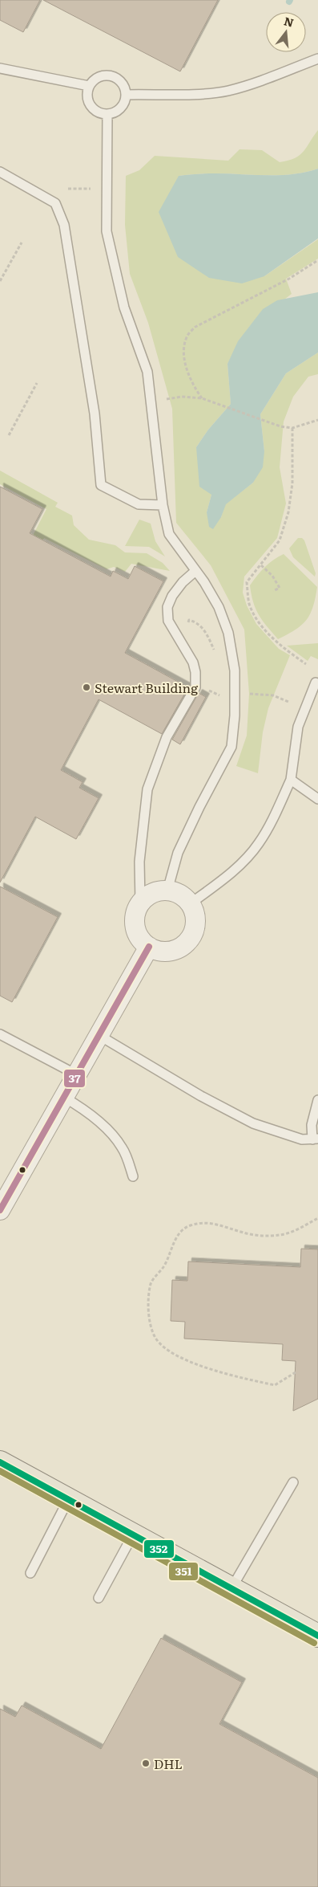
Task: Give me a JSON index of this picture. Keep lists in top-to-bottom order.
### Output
{
  "places": ["Stewart Building", "DHL"],
  "lines": ["transit line 37", "transit line 352", "transit line 351"],
  "north": "top"
}
